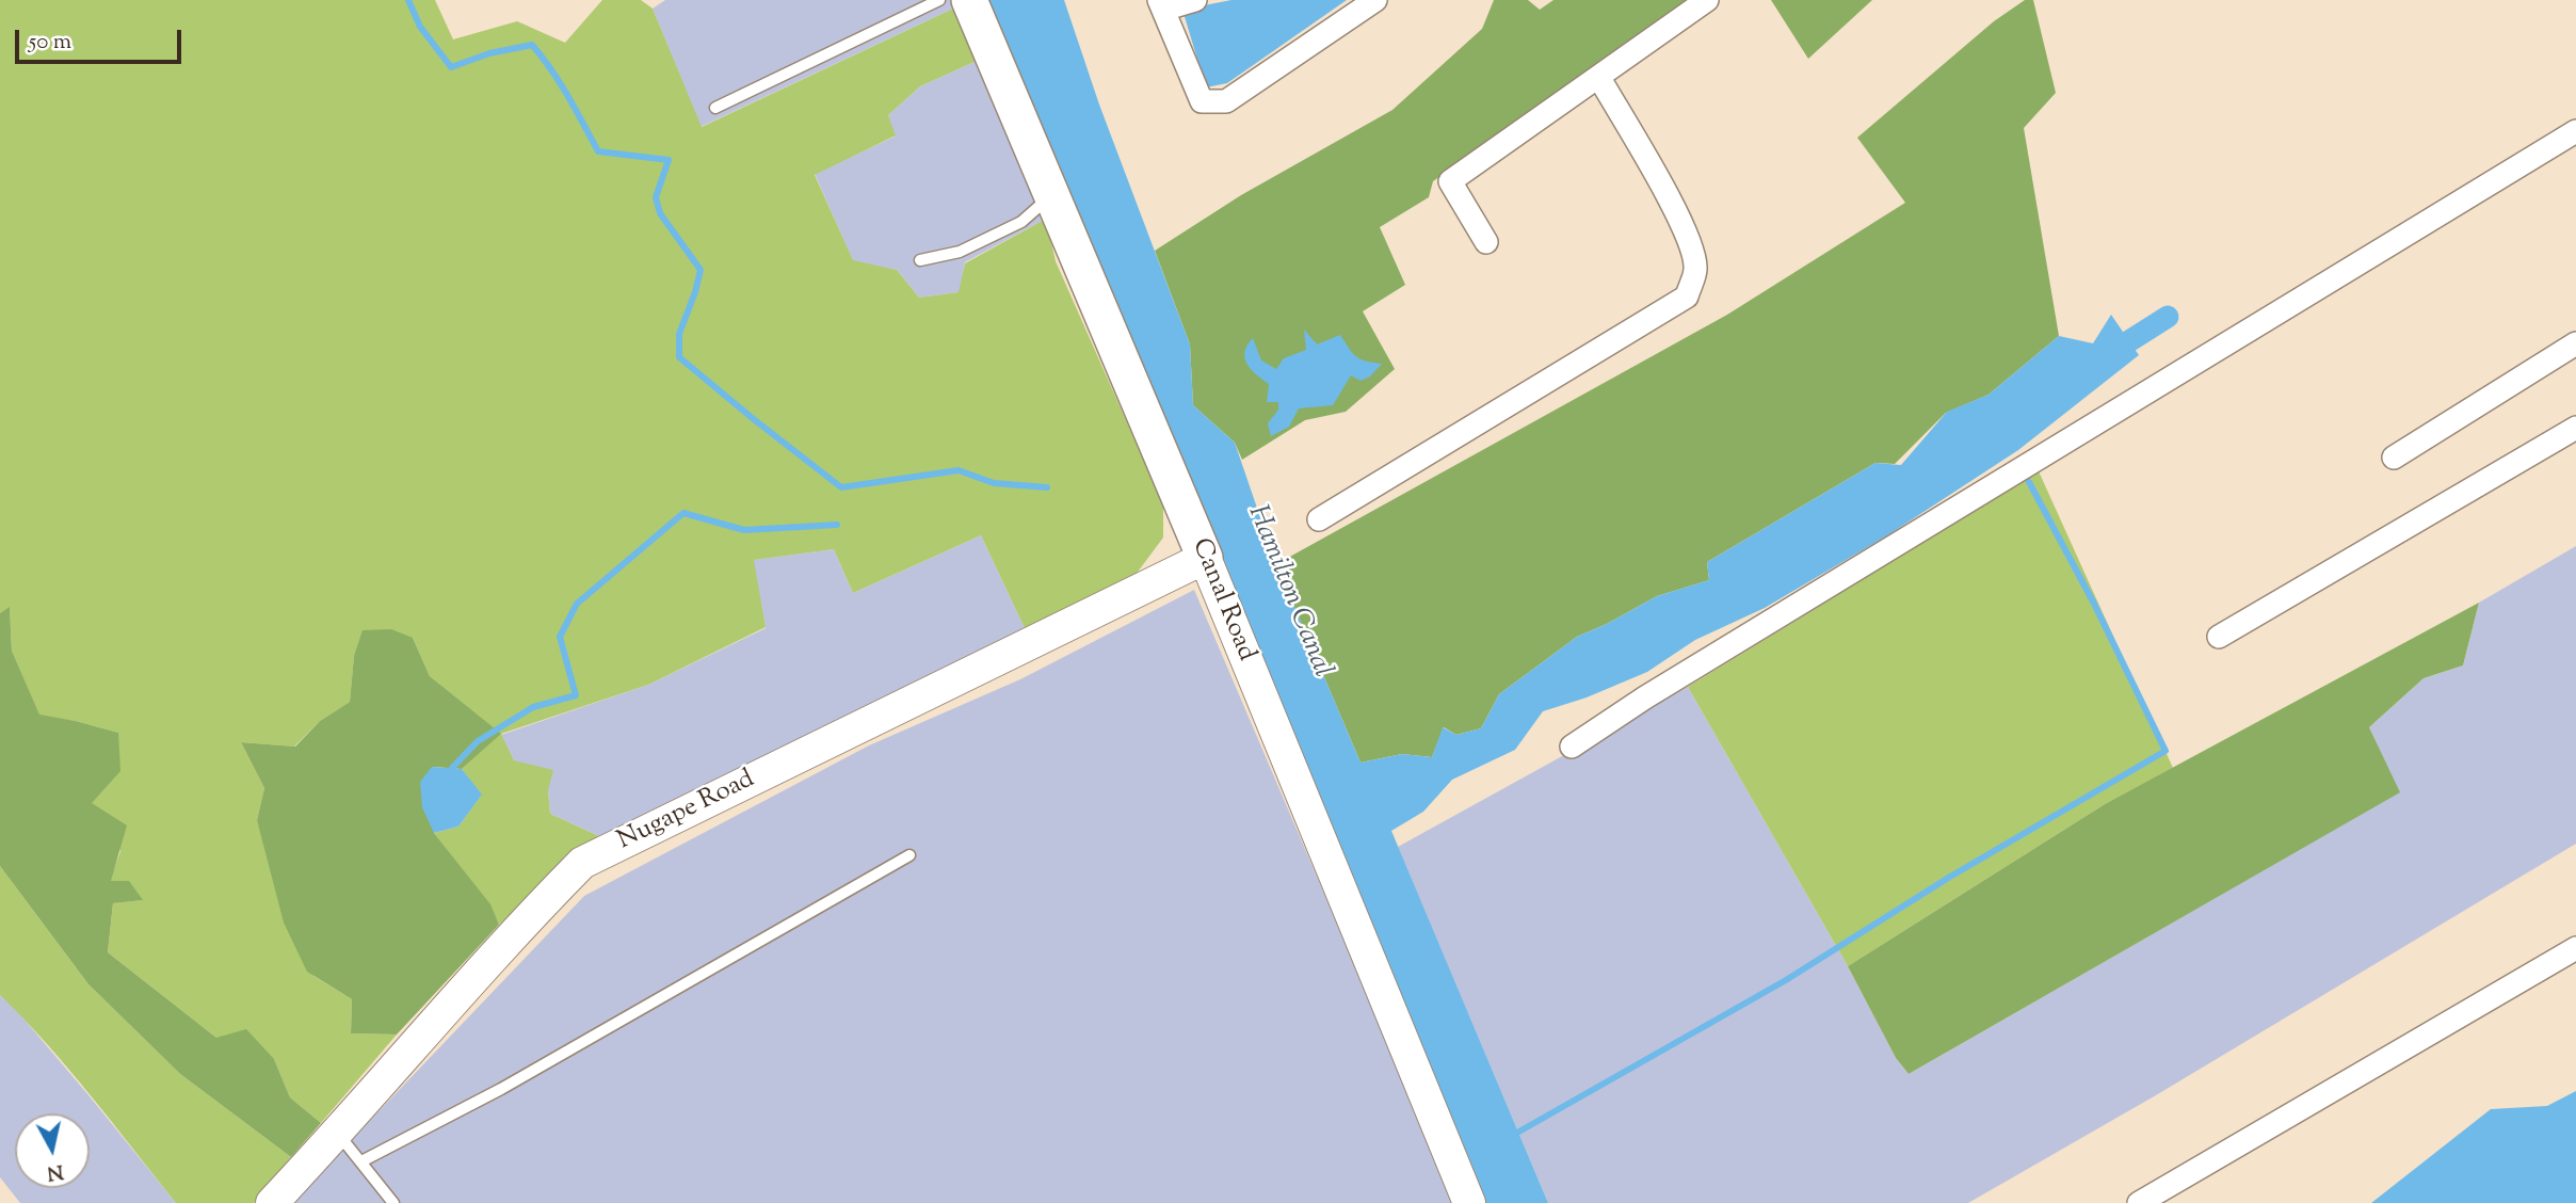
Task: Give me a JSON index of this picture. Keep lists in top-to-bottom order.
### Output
{
  "streets": {
    "main road": ["Canal Road", "Nugape Road"]
  },
  "crossings": [
    ["Canal Road", "Nugape Road"]
  ],
  "water": ["Hamilton Canal"],
  "scale_bar": "50 m",
  "north": "bottom"
}
